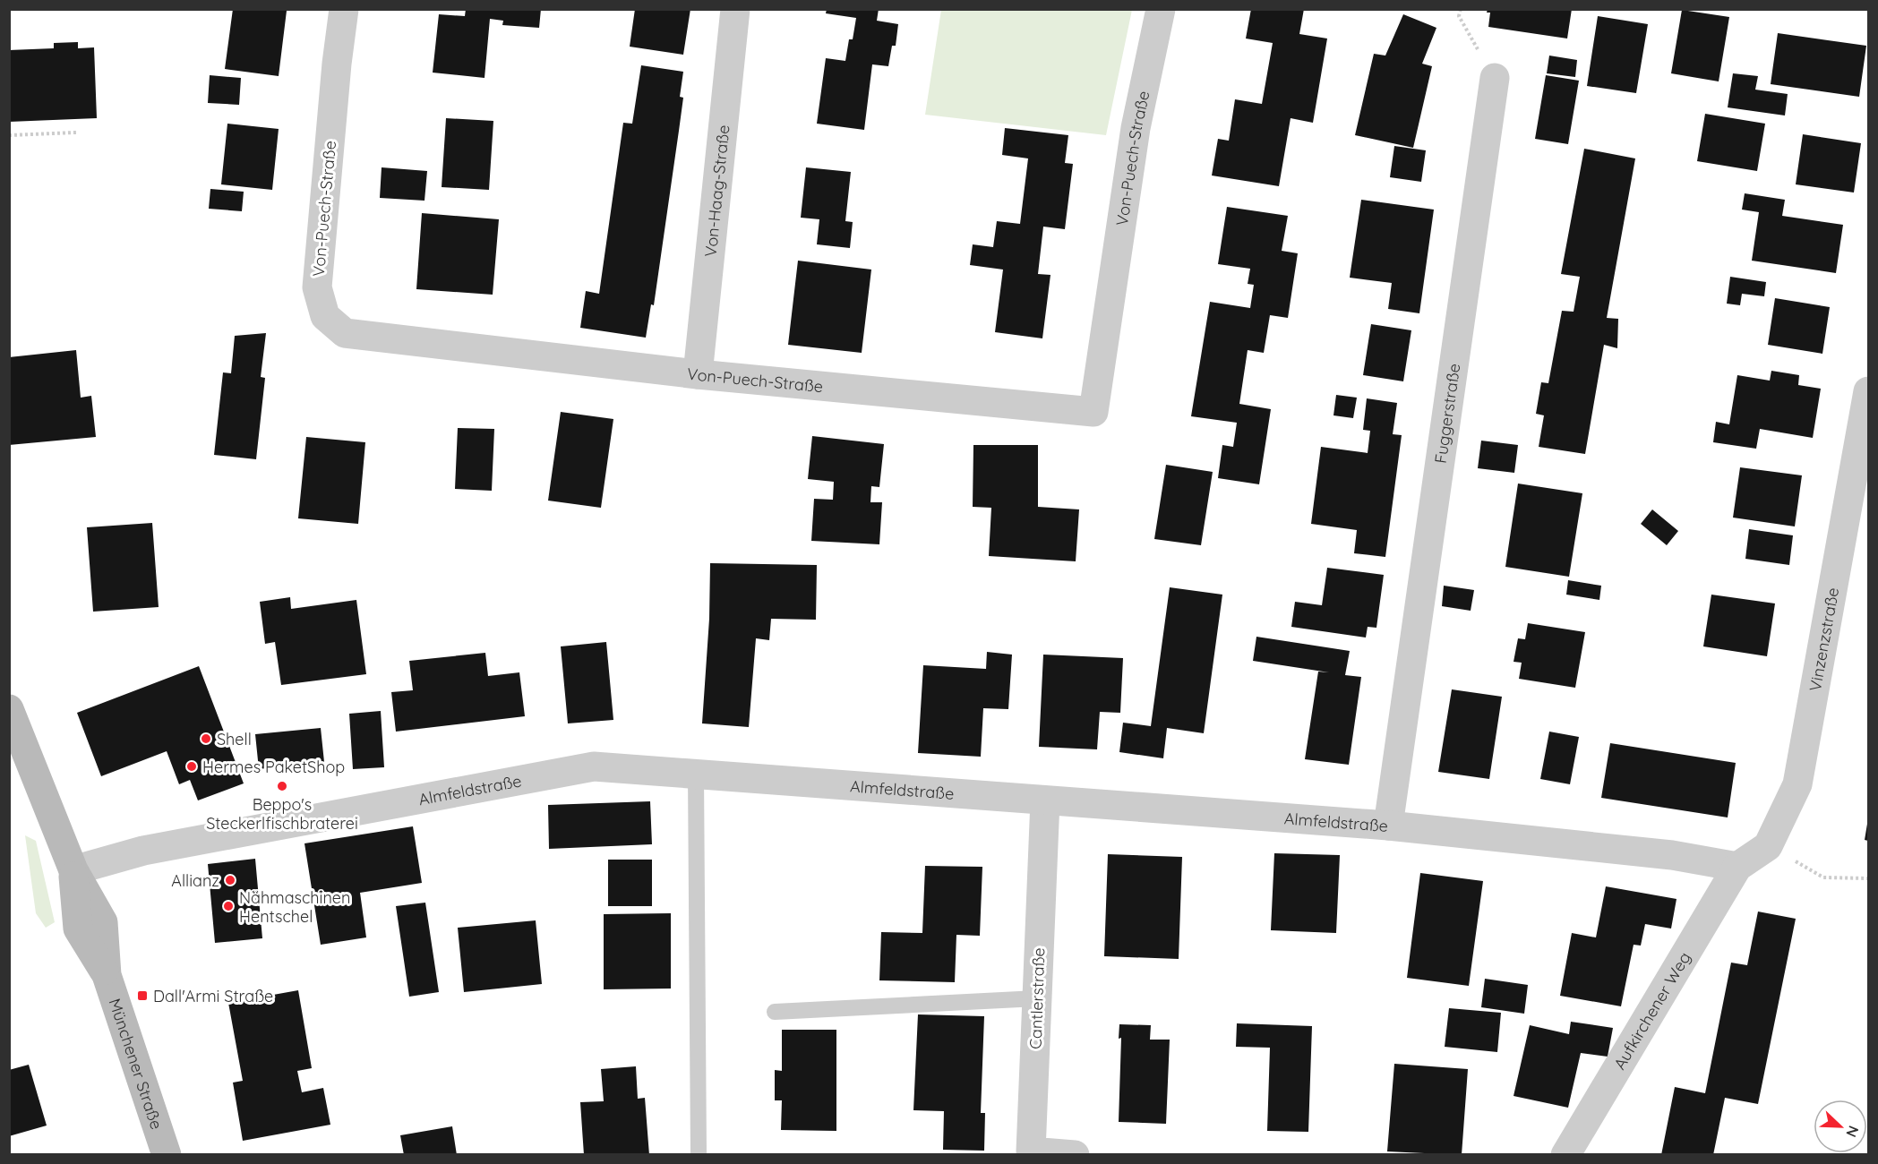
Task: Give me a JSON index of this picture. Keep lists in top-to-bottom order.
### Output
{
  "streets": {
    "street": [
      "Von-Puech-Straße",
      "Von-Haag-Straße",
      "Fuggerstraße",
      "Vinzenzstraße",
      "Almfeldstraße",
      "Cantlerstraße",
      "Aufkirchener Weg",
      "Münchener Straße"
    ]
  },
  "crossings": [
    ["Von-Puech-Straße", "Von-Haag-Straße"],
    ["Fuggerstraße", "Almfeldstraße"],
    ["Almfeldstraße", "Cantlerstraße"],
    ["Almfeldstraße", "Aufkirchener Weg"],
    ["Almfeldstraße", "Münchener Straße"]
  ],
  "places": {
    "other": [
      "Shell",
      "Hermes PaketShop",
      "Beppo's Steckerlfischbraterei",
      "Allianz",
      "Nähmaschinen Hentschel"
    ],
    "transit": ["Dall'Armi Straße"]
  },
  "north": "bottom right"
}
